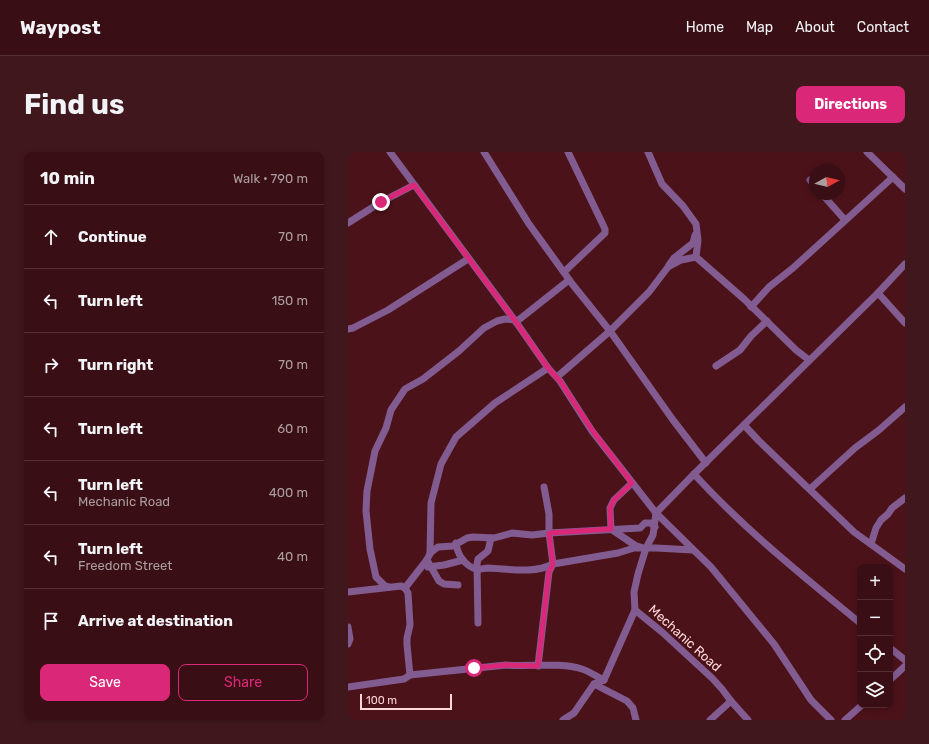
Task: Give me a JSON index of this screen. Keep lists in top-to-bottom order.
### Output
{
  "streets": {
    "street": ["Mechanic Road"]
  },
  "scale_bar": "100 m",
  "north": "right",
  "page": {
    "header": "Waypost",
    "nav": [
      "Home",
      "Map",
      "About",
      "Contact"
    ],
    "buttons": [
      "Directions",
      ["Save", "Share"]
    ],
    "title": "Find us",
    "heading": ["10 min", "Walk · 790 m"],
    "list": [
      ["Continue", "70 m"],
      ["Turn left", "150 m"],
      ["Turn right", "70 m"],
      ["Turn left", "60 m"],
      ["Turn left", "Mechanic Road", "400 m"],
      ["Turn left", "Freedom Street", "40 m"],
      "Arrive at destination"
    ],
    "map_buttons": ["+", "−"],
    "scale": "100 m"
  }
}
